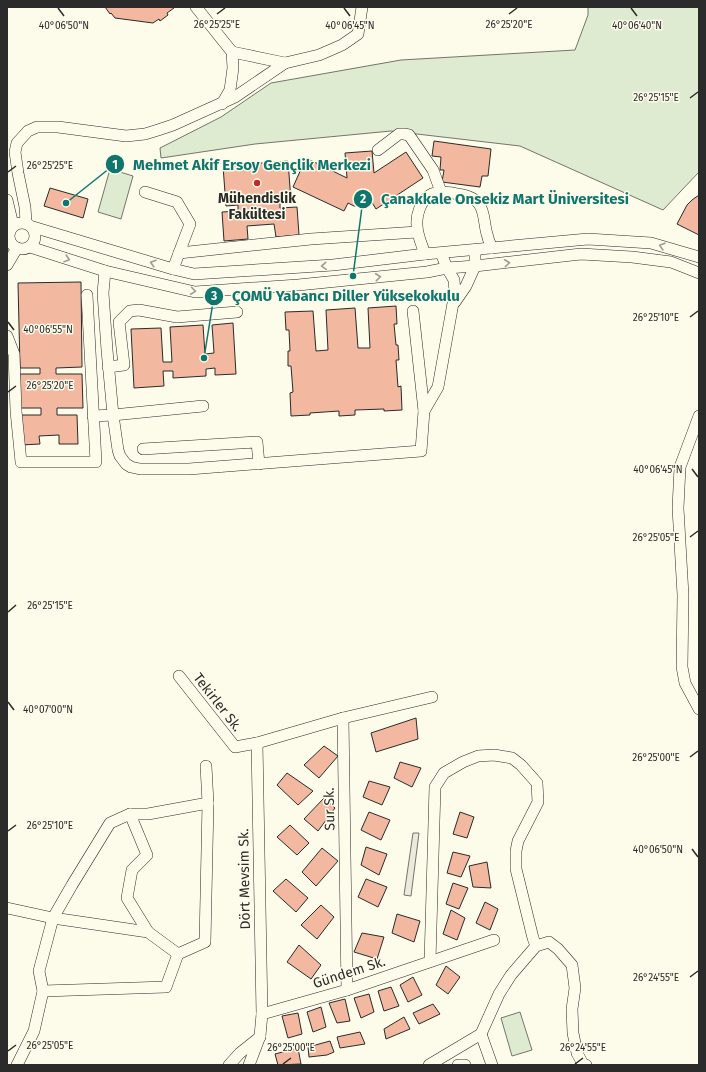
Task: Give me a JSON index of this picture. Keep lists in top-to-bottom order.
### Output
{
  "streets": {
    "street": [
      "Tekirler Sk.",
      "Sur Sk.",
      "Dört Mevsim Sk.",
      "Gündem Sk."
    ]
  },
  "crossings": [
    ["Tekirler Sk.", "Dört Mevsim Sk."],
    ["Sur Sk.", "Gündem Sk."],
    ["Dört Mevsim Sk.", "Gündem Sk."]
  ],
  "places": [
    "Mühendislik Fakültesi",
    "Mehmet Akif Ersoy Gençlik Merkezi",
    "Çanakkale Onsekiz Mart Üniversitesi",
    "ÇOMÜ Yabancı Diller Yüksekokulu"
  ],
  "coordinates": [
    "26°25'25\"E",
    "26°25'20\"E",
    "40°06'50\"N",
    "40°06'45\"N",
    "40°06'40\"N",
    "26°25'15\"E",
    "26°25'10\"E",
    "40°06'55\"N",
    "26°25'05\"E",
    "40°07'00\"N",
    "26°25'00\"E",
    "26°24'55\"E"
  ]
}
